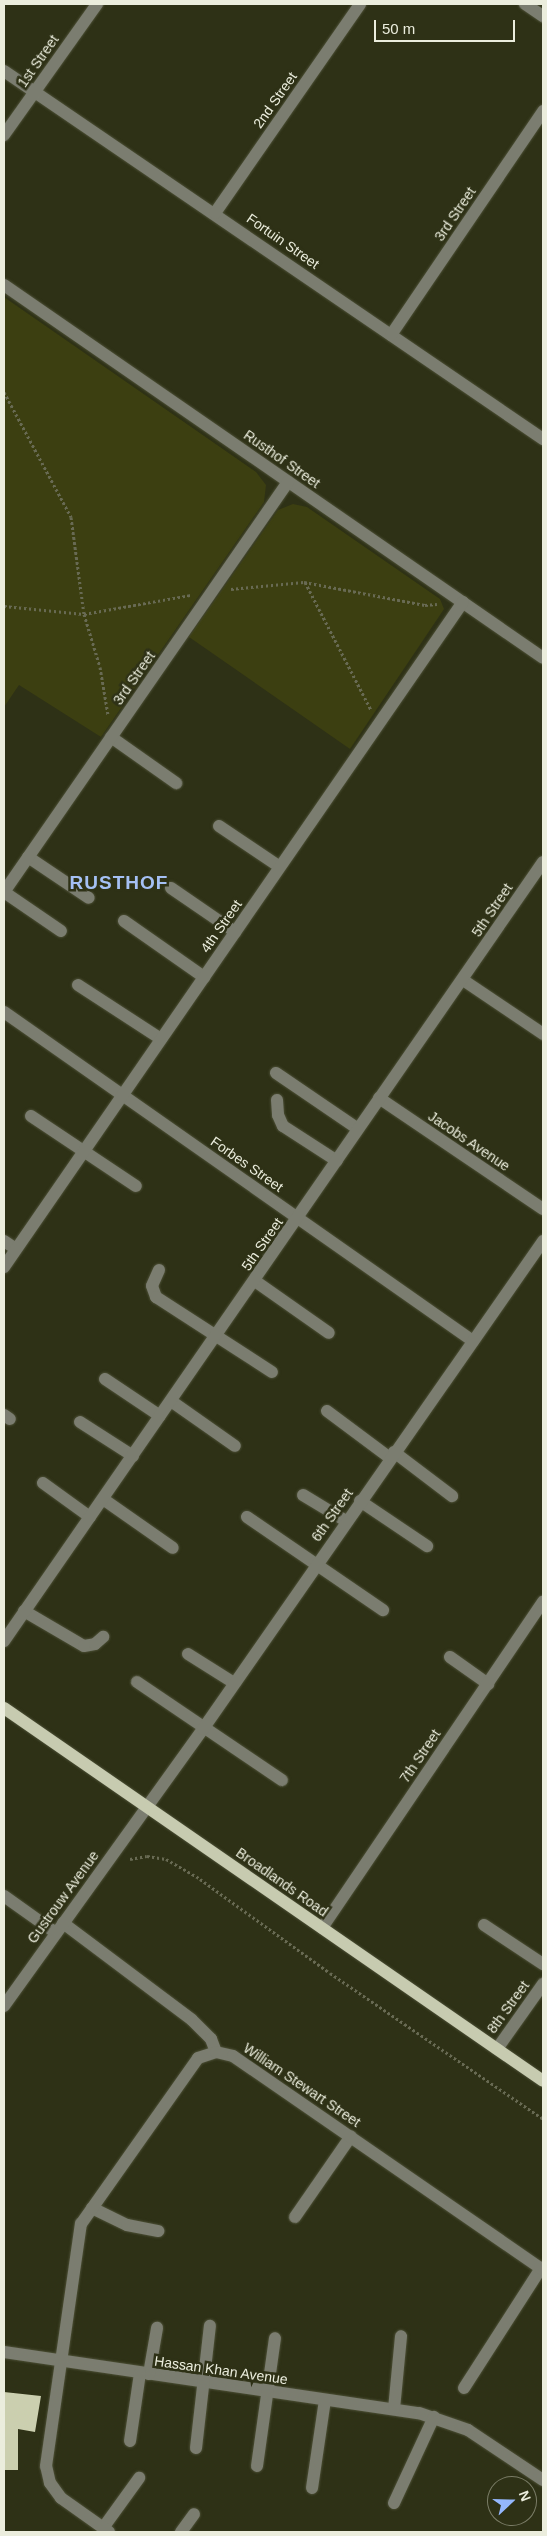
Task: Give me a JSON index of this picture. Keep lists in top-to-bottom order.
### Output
{
  "streets": {
    "main road": ["Broadlands Road"],
    "street": [
      "1st Street",
      "2nd Street",
      "3rd Street",
      "Fortuin Street",
      "Rusthof Street",
      "5th Street",
      "4th Street",
      "Jacobs Avenue",
      "Forbes Street",
      "6th Street",
      "7th Street",
      "Gustrouw Avenue",
      "8th Street",
      "William Stewart Street",
      "Hassan Khan Avenue"
    ]
  },
  "crossings": [
    ["1st Street", "Fortuin Street"],
    ["2nd Street", "Fortuin Street"],
    ["3rd Street", "Fortuin Street"],
    ["3rd Street", "Rusthof Street"],
    ["Rusthof Street", "4th Street"],
    ["5th Street", "Jacobs Avenue"],
    ["5th Street", "Forbes Street"],
    ["4th Street", "Forbes Street"],
    ["Forbes Street", "6th Street"],
    ["6th Street", "Broadlands Road"],
    ["6th Street", "Gustrouw Avenue"],
    ["7th Street", "Broadlands Road"],
    ["Broadlands Road", "Gustrouw Avenue"],
    ["Broadlands Road", "8th Street"]
  ],
  "districts": ["RUSTHOF"],
  "scale_bar": "50 m",
  "north": "right"
}
